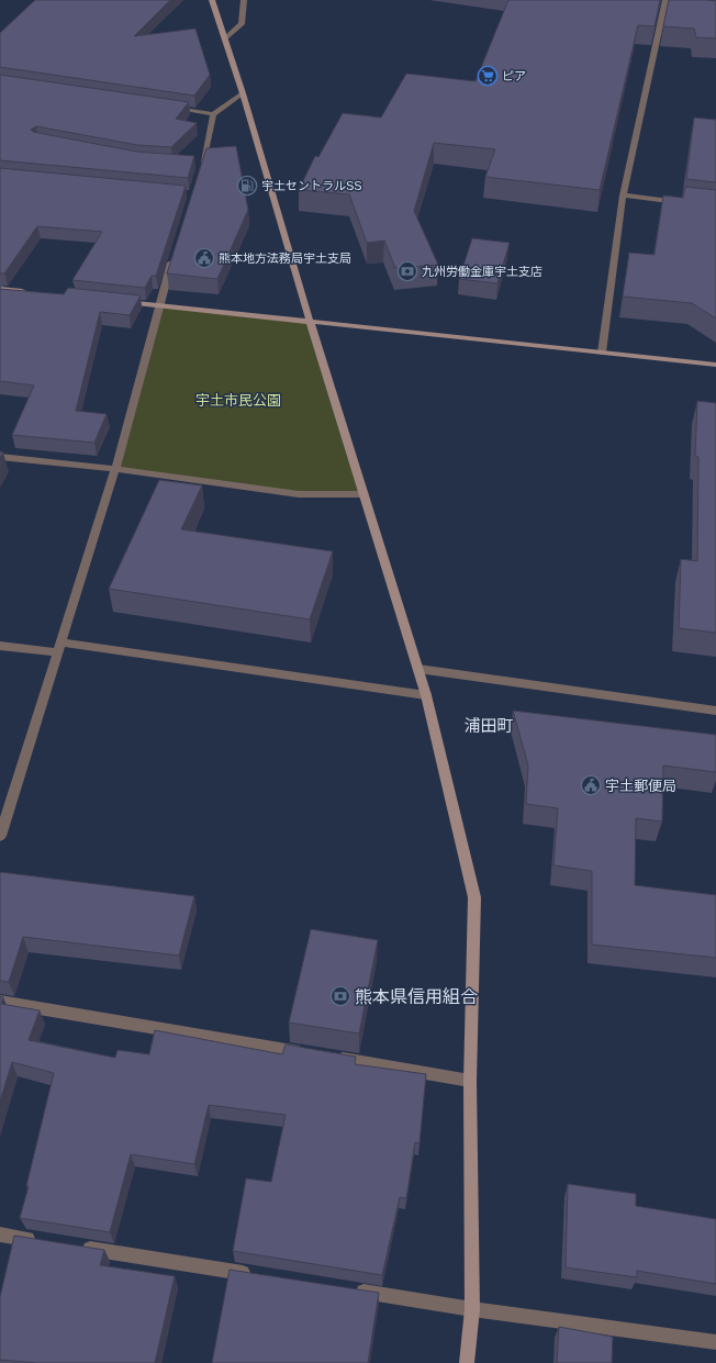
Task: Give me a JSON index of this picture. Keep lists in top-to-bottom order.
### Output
{
  "districts": ["浦田町"],
  "parks": ["宇土市民公園"],
  "places": {
    "supermarket": ["ピア"],
    "fuel station": ["宇土セントラルSS"],
    "public building": ["熊本地方法務局宇土支局", "宇土郵便局"],
    "bank": ["九州労働金庫宇土支店", "熊本県信用組合"]
  }
}
